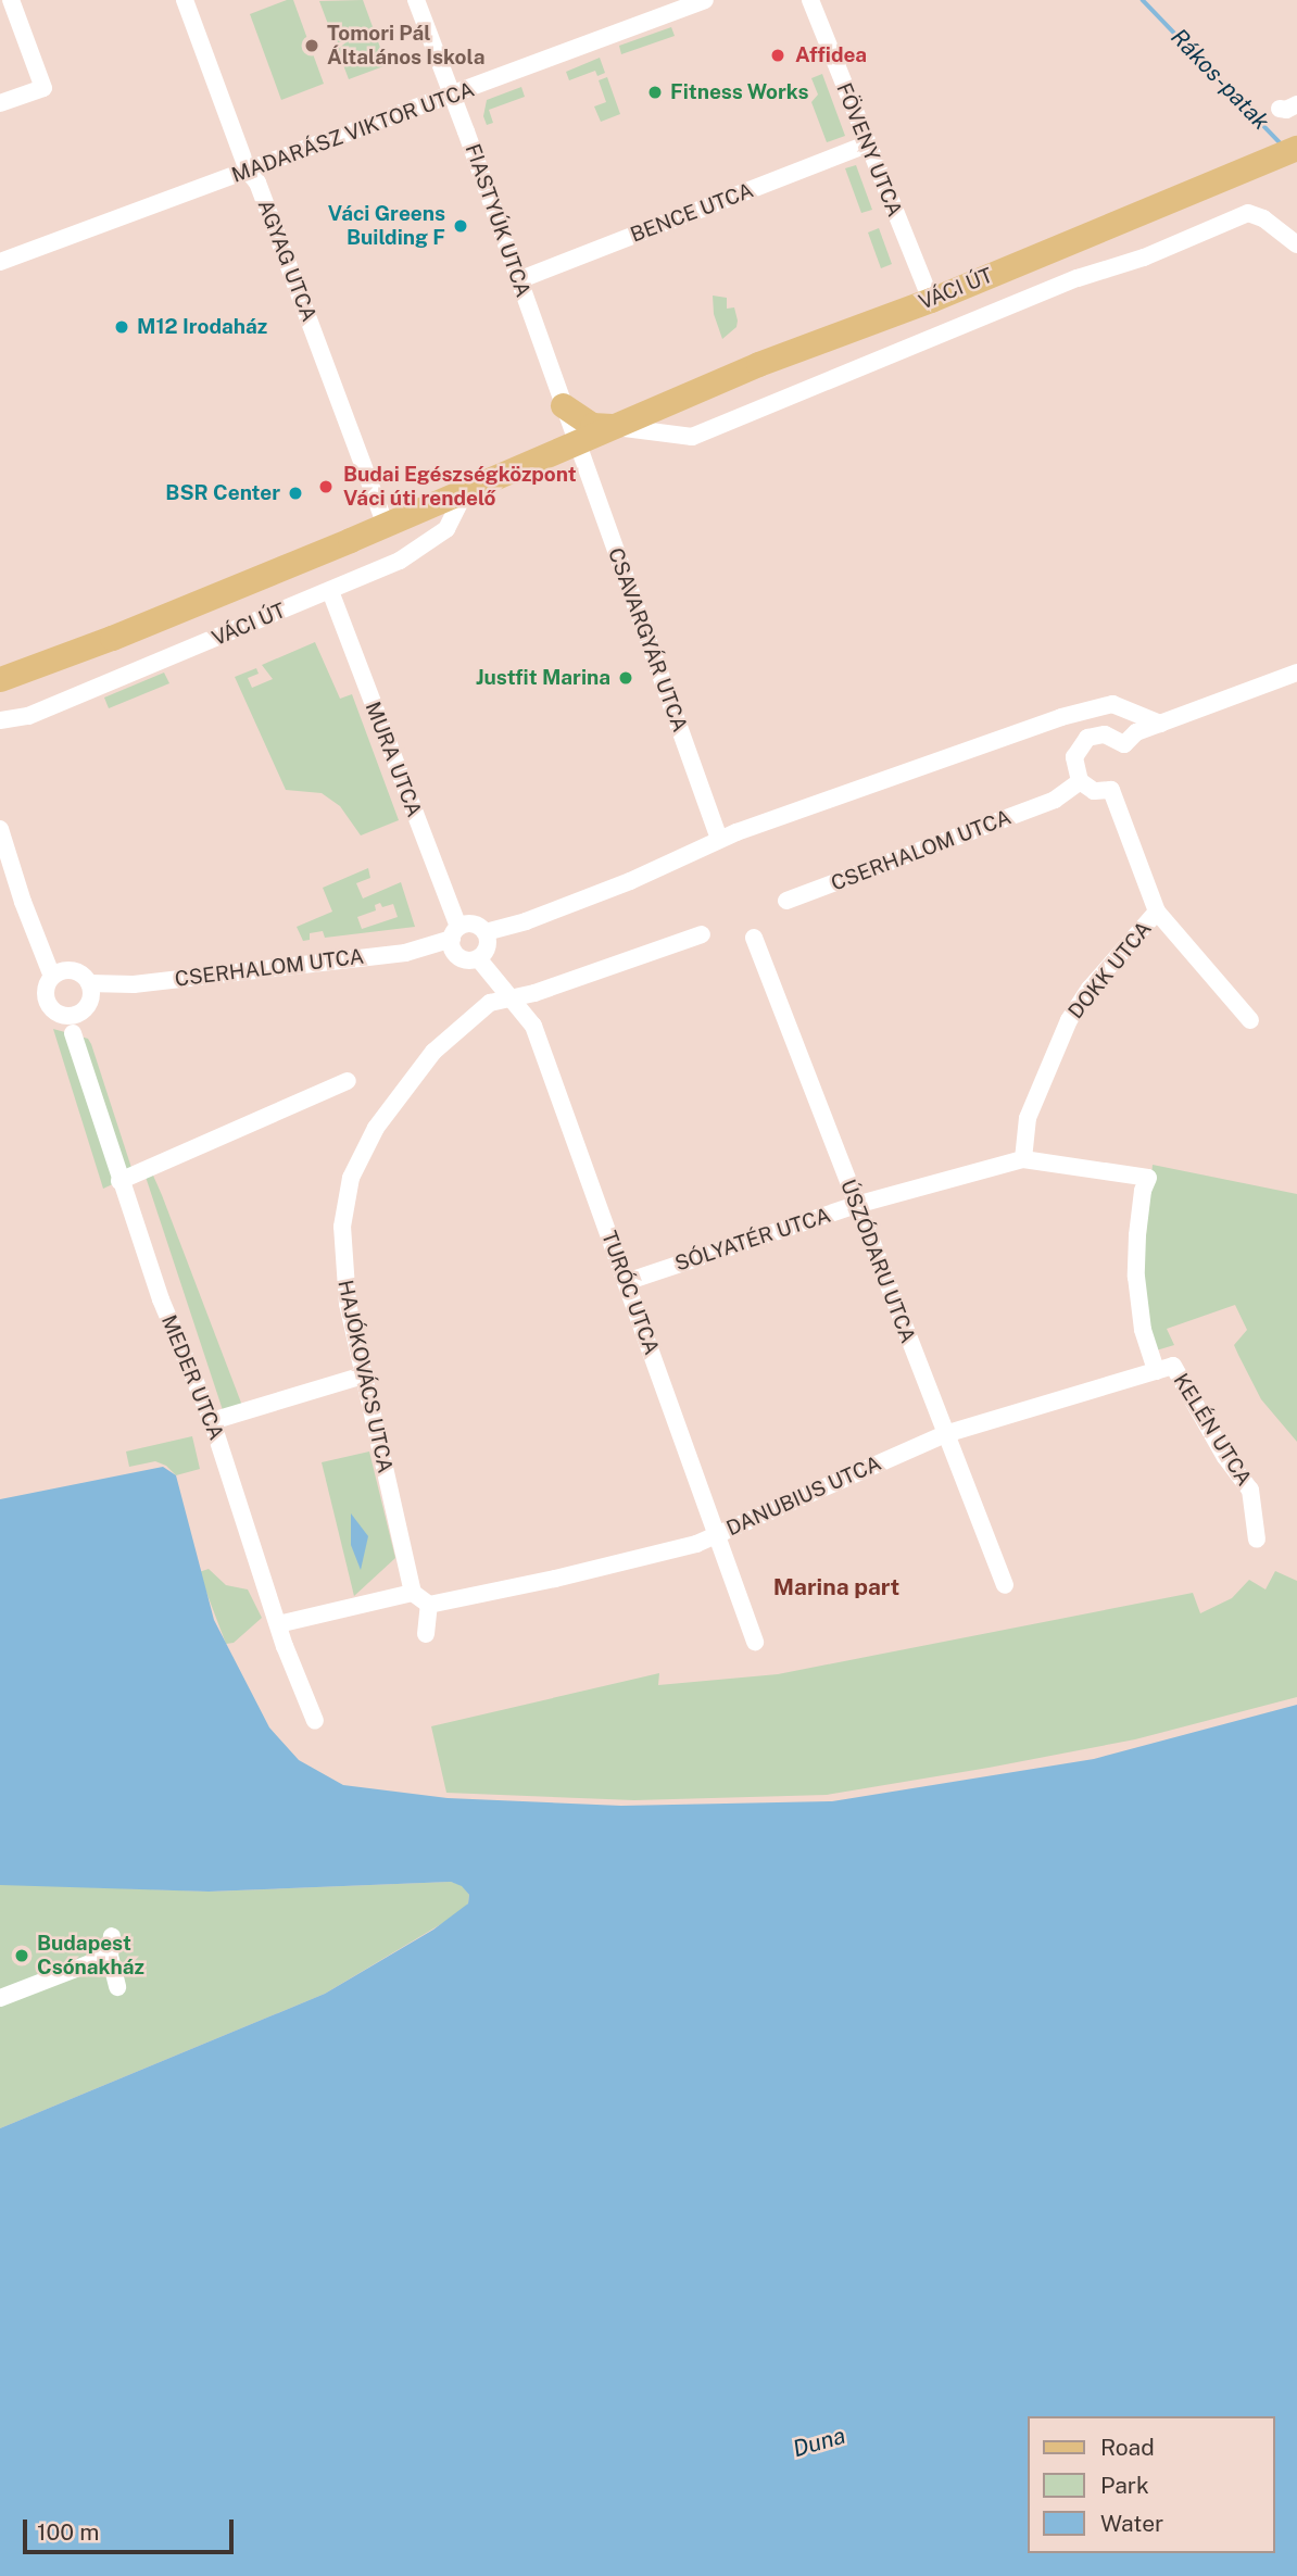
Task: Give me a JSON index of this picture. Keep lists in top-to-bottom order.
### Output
{
  "streets": {
    "main road": ["VÁCI ÚT"],
    "street": [
      "MADARÁSZ VIKTOR UTCA",
      "FÖVENY UTCA",
      "BENCE UTCA",
      "FIASTYÚK UTCA",
      "AGYAG UTCA",
      "CSAVARGYÁR UTCA",
      "MURA UTCA",
      "CSERHALOM UTCA",
      "DOKK UTCA",
      "SÓLYATÉR UTCA",
      "ÚSZÓDARU UTCA",
      "TURÓC UTCA",
      "HAJÓKOVÁCS UTCA",
      "MEDER UTCA",
      "KELÉN UTCA",
      "DANUBIUS UTCA"
    ]
  },
  "crossings": [
    ["MADARÁSZ VIKTOR UTCA", "FIASTYÚK UTCA"],
    ["MADARÁSZ VIKTOR UTCA", "AGYAG UTCA"],
    ["FÖVENY UTCA", "BENCE UTCA"],
    ["FÖVENY UTCA", "VÁCI ÚT"],
    ["BENCE UTCA", "FIASTYÚK UTCA"],
    ["FIASTYÚK UTCA", "VÁCI ÚT"],
    ["FIASTYÚK UTCA", "CSAVARGYÁR UTCA"],
    ["AGYAG UTCA", "VÁCI ÚT"],
    ["VÁCI ÚT", "CSAVARGYÁR UTCA"],
    ["VÁCI ÚT", "MURA UTCA"],
    ["MURA UTCA", "CSERHALOM UTCA"],
    ["DOKK UTCA", "SÓLYATÉR UTCA"],
    ["SÓLYATÉR UTCA", "ÚSZÓDARU UTCA"],
    ["SÓLYATÉR UTCA", "TURÓC UTCA"],
    ["SÓLYATÉR UTCA", "KELÉN UTCA"],
    ["ÚSZÓDARU UTCA", "DANUBIUS UTCA"],
    ["TURÓC UTCA", "HAJÓKOVÁCS UTCA"],
    ["TURÓC UTCA", "DANUBIUS UTCA"],
    ["KELÉN UTCA", "DANUBIUS UTCA"]
  ],
  "districts": ["Marina part"],
  "water": ["Rákos-patak", "Duna"],
  "places": [
    "Tomori Pál Általános Iskola",
    "Affidea",
    "Fitness Works",
    "Váci Greens Building F",
    "M12 Irodaház",
    "Budai Egészségközpont Váci úti rendelő",
    "BSR Center",
    "Justfit Marina",
    "Budapest Csónakház"
  ],
  "legend": ["Road", "Park", "Water"],
  "scale_bar": "100 m"
}
